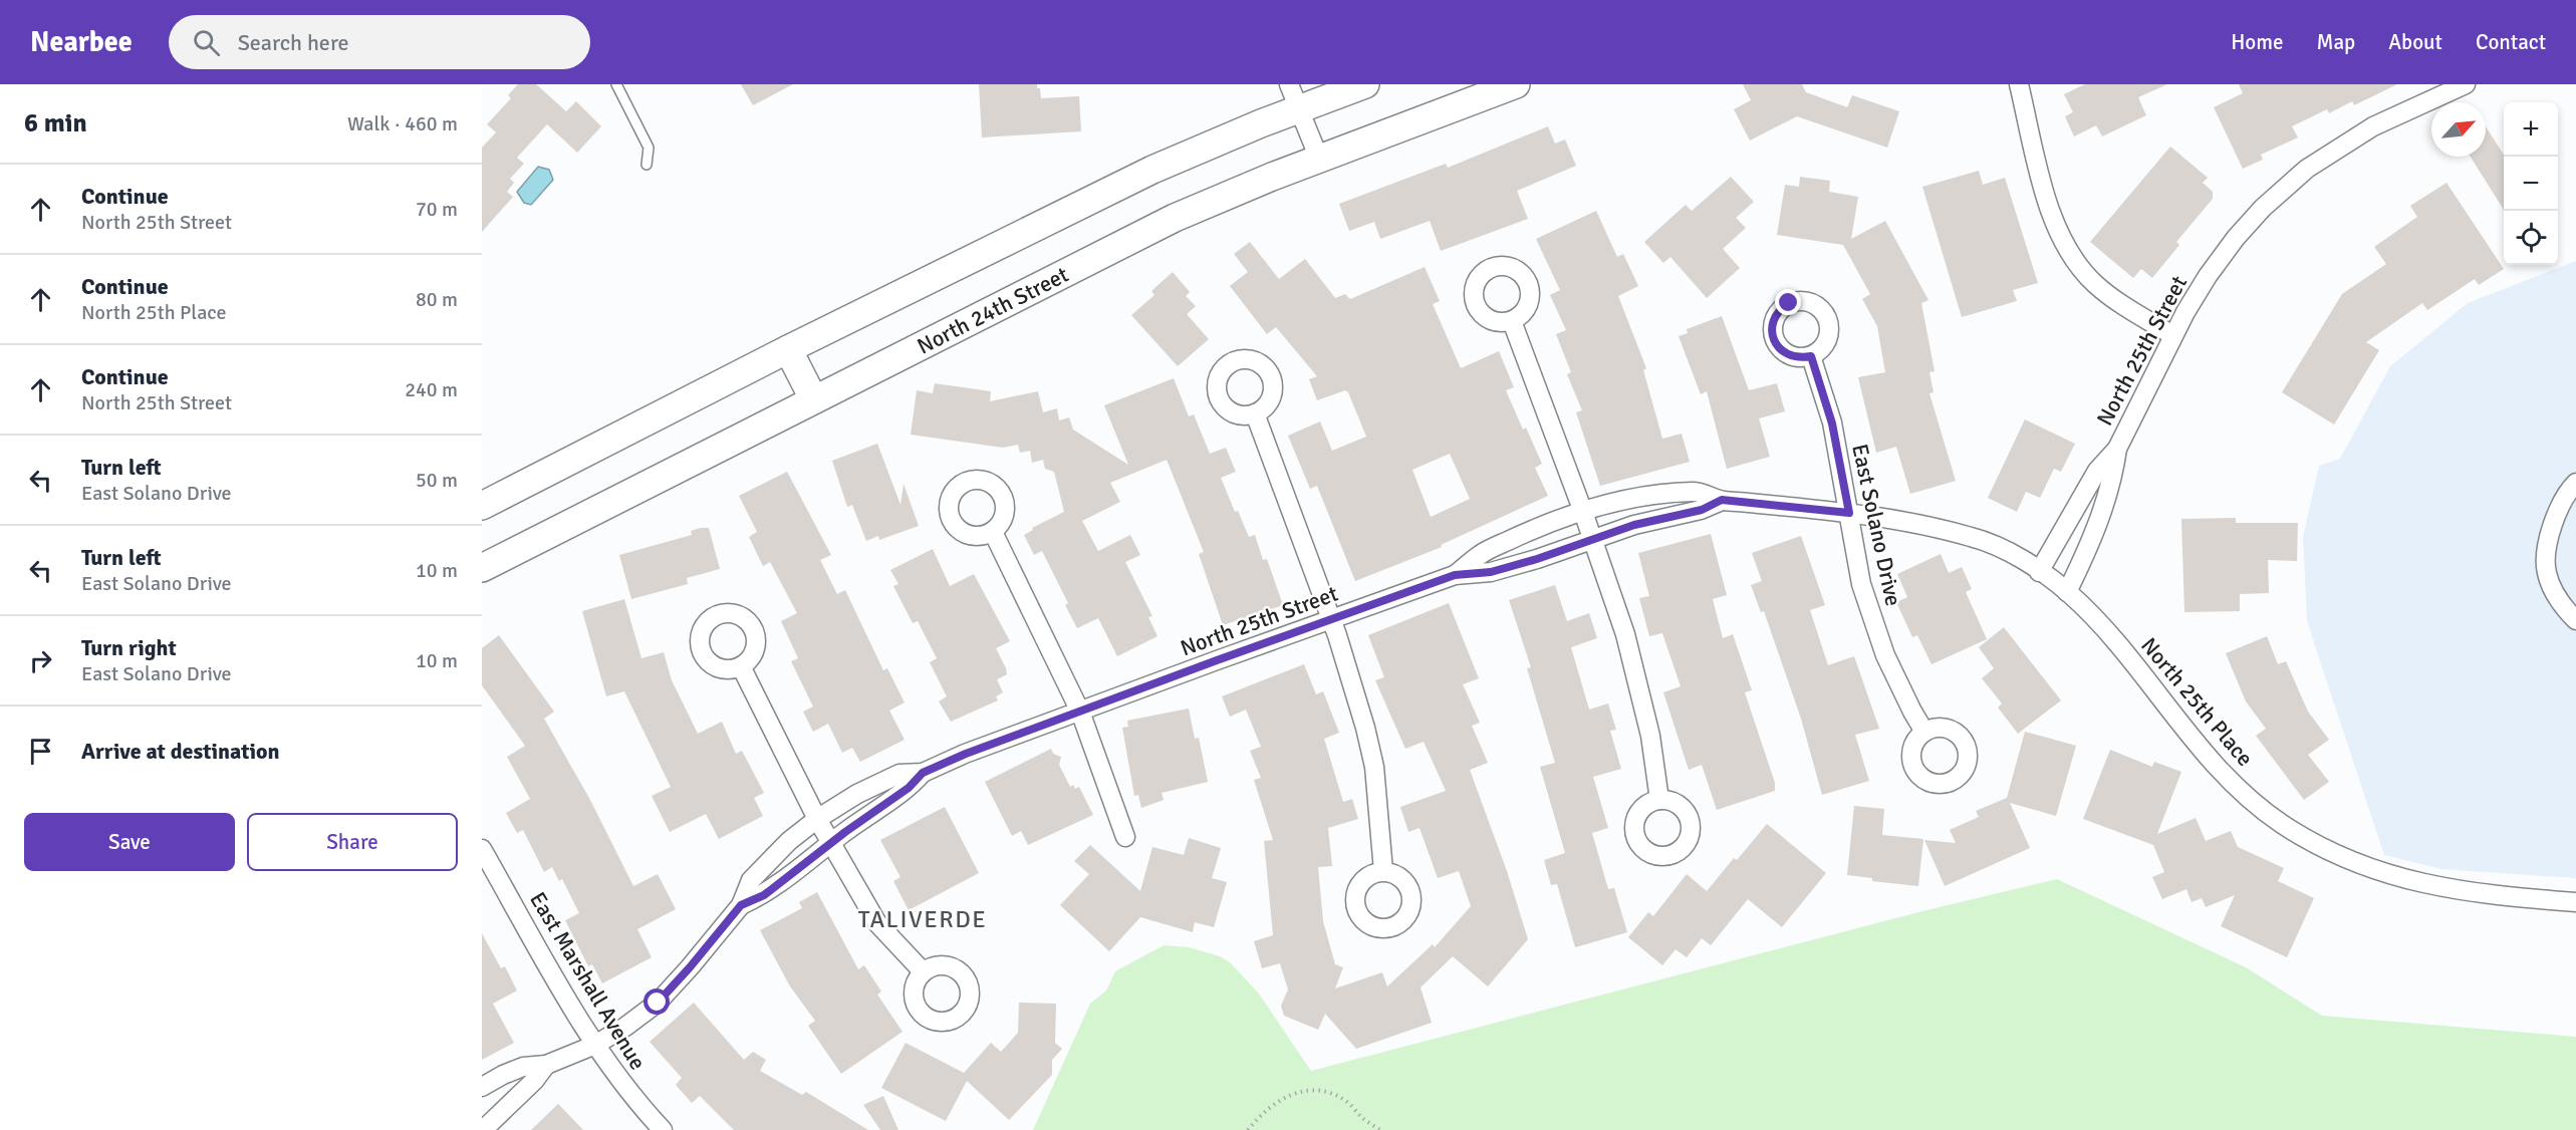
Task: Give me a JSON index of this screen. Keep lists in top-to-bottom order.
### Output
{
  "streets": {
    "main road": ["North 24th Street"],
    "street": [
      "North 25th Street",
      "East Solano Drive",
      "North 25th Place",
      "East Marshall Avenue"
    ]
  },
  "crossings": [
    ["North 25th Street", "East Solano Drive"],
    ["North 25th Street", "North 25th Place"]
  ],
  "districts": ["TALIVERDE"],
  "north": "top right",
  "page": {
    "header": "Nearbee",
    "search": "Search here",
    "nav": [
      "Home",
      "Map",
      "About",
      "Contact"
    ],
    "heading": ["6 min", "Walk · 460 m"],
    "map_buttons": ["+", "−"],
    "list": [
      ["Continue", "North 25th Street", "70 m"],
      ["Continue", "North 25th Place", "80 m"],
      ["Continue", "North 25th Street", "240 m"],
      ["Turn left", "East Solano Drive", "50 m"],
      ["Turn left", "East Solano Drive", "10 m"],
      ["Turn right", "East Solano Drive", "10 m"],
      "Arrive at destination"
    ],
    "buttons": ["Save", "Share"]
  }
}
